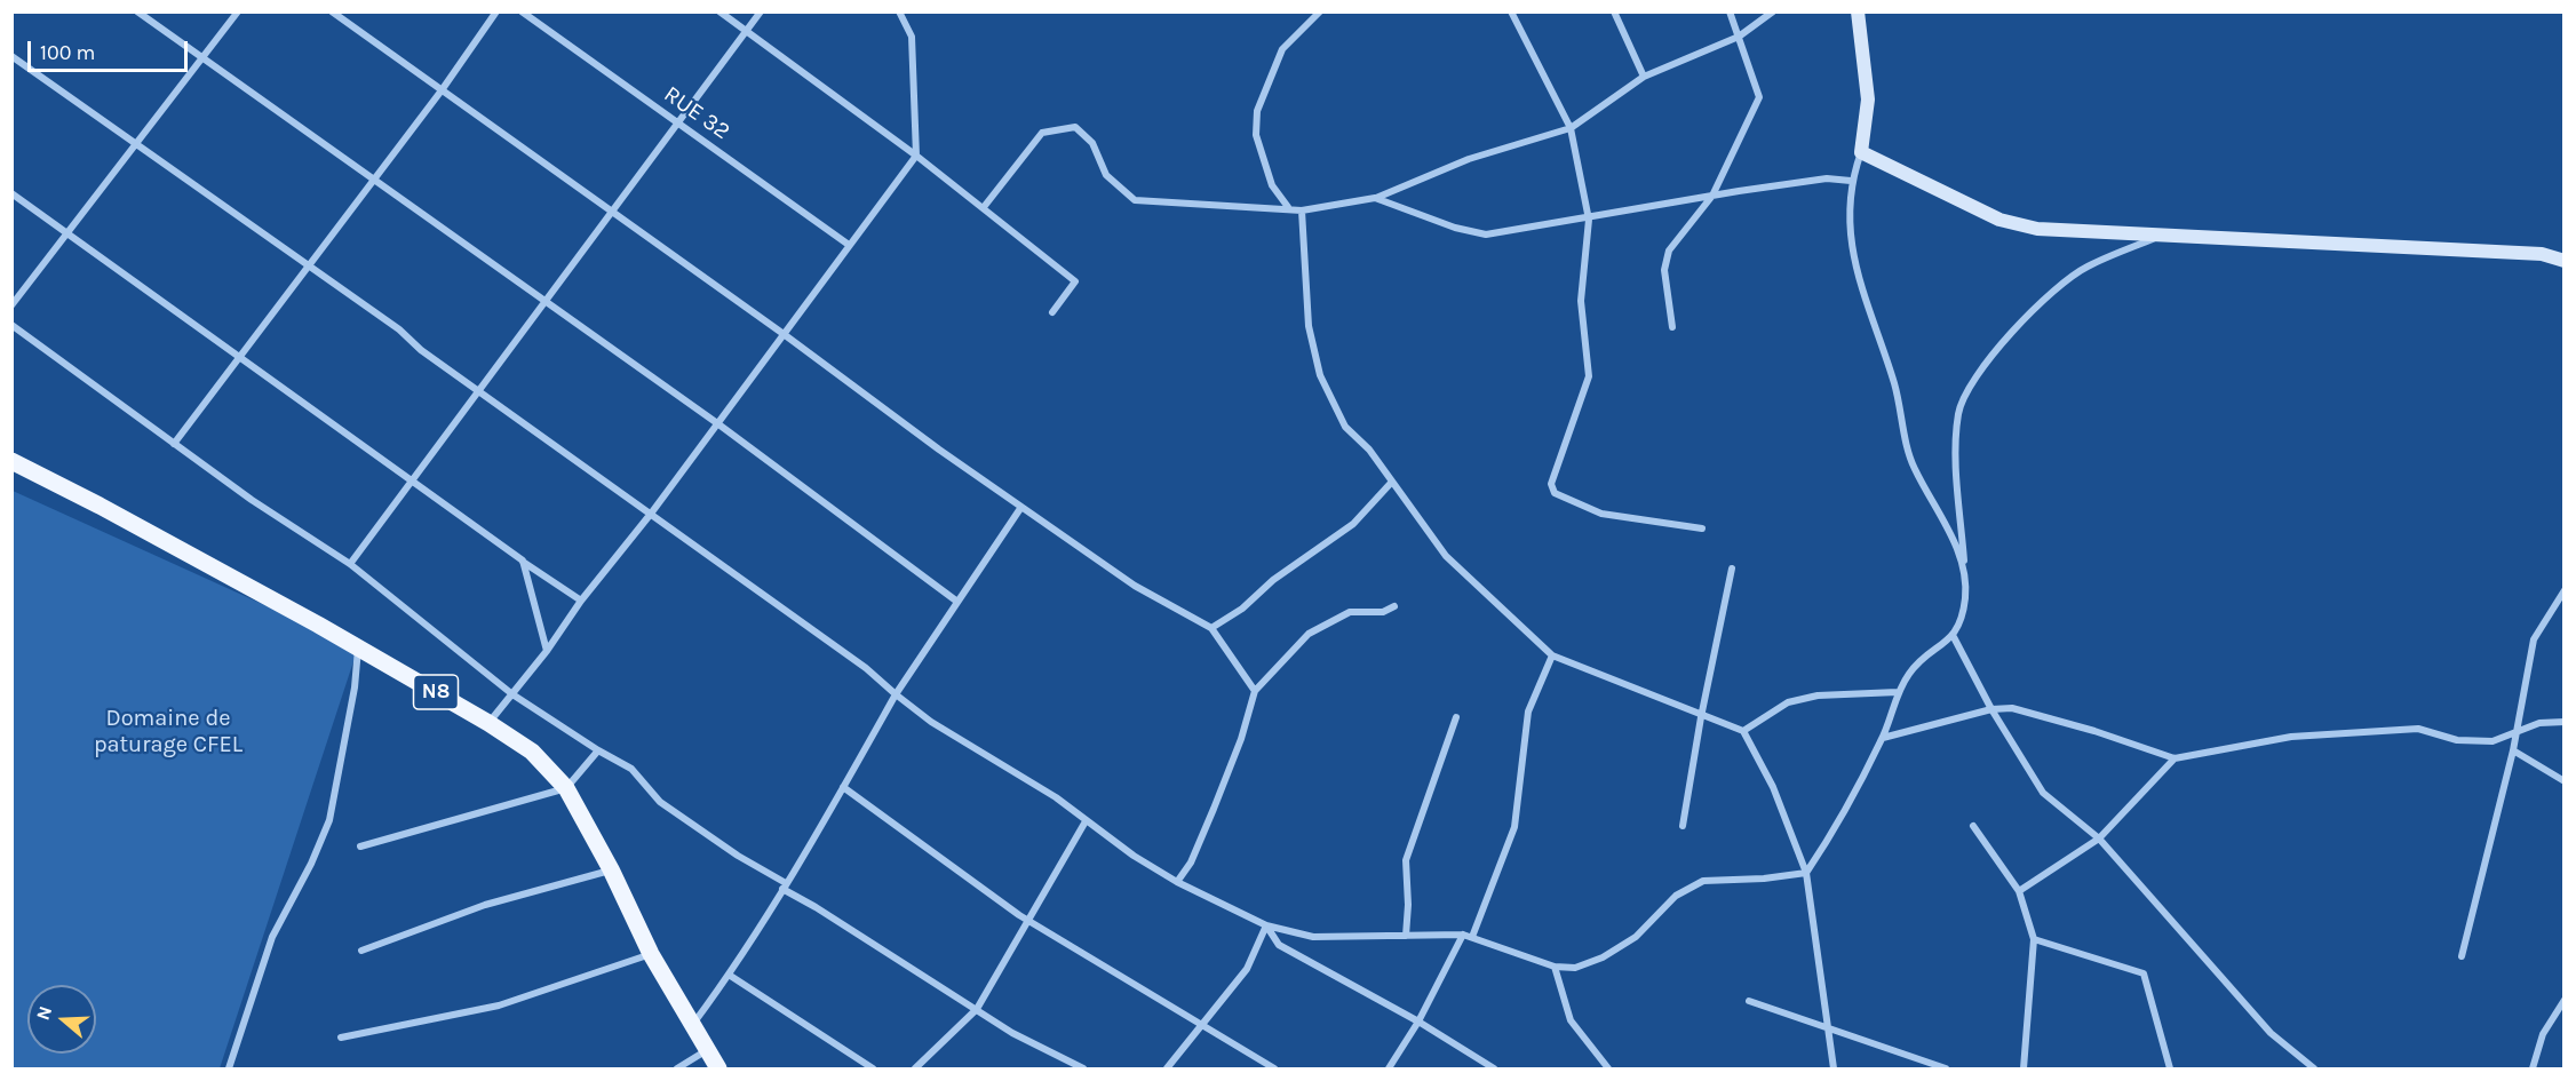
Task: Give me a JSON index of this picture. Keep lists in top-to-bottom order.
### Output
{
  "streets": {
    "main road": ["N8"],
    "street": ["RUE 32"]
  },
  "parks": ["Domaine de paturage CFEL"],
  "scale_bar": "100 m",
  "north": "left"
}
